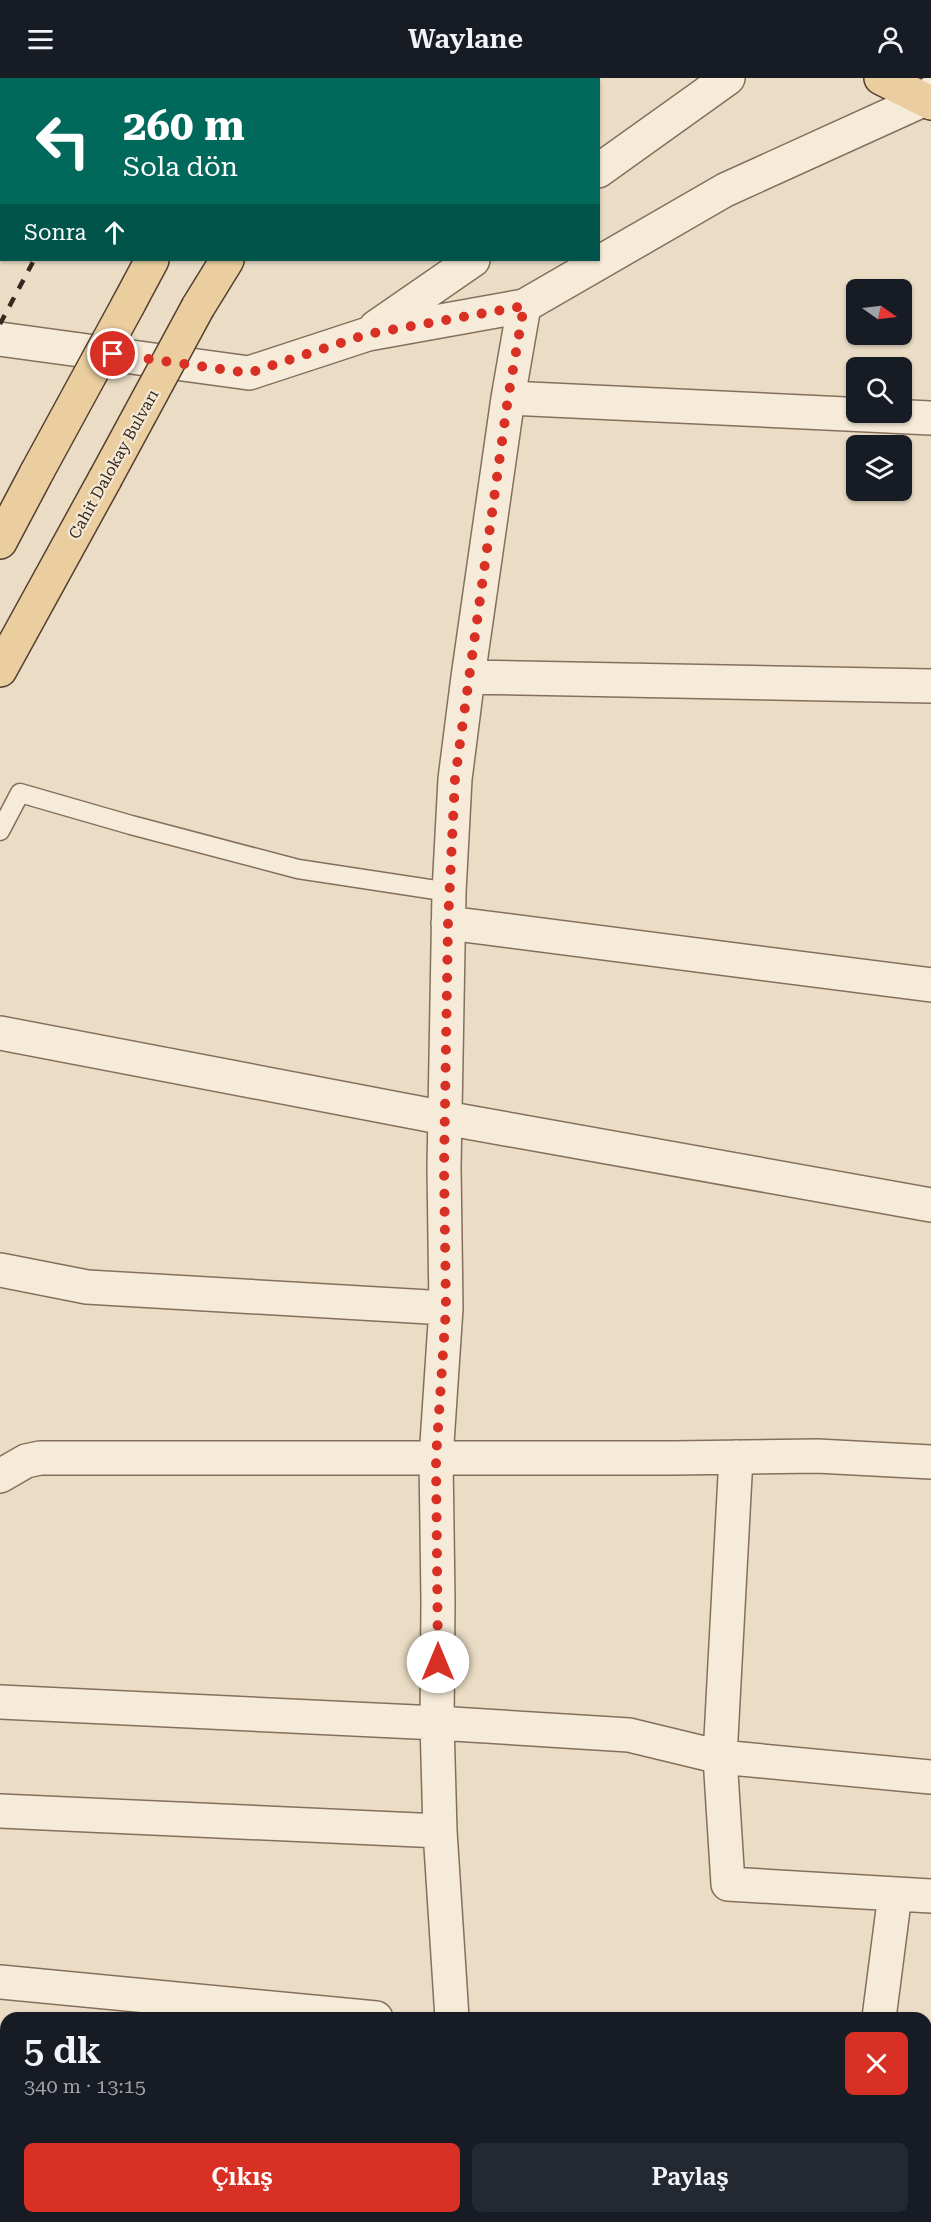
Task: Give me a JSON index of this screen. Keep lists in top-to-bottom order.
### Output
{
  "streets": {
    "main road": ["Cahit Dalokay Bulvarı"]
  },
  "north": "right",
  "page": {
    "header": "Waylane",
    "turn": ["260 m", "Sola dön"],
    "then": "Sonra",
    "heading": ["5 dk", "340 m · 13:15"],
    "buttons": ["Çıkış", "Paylaş"]
  }
}
